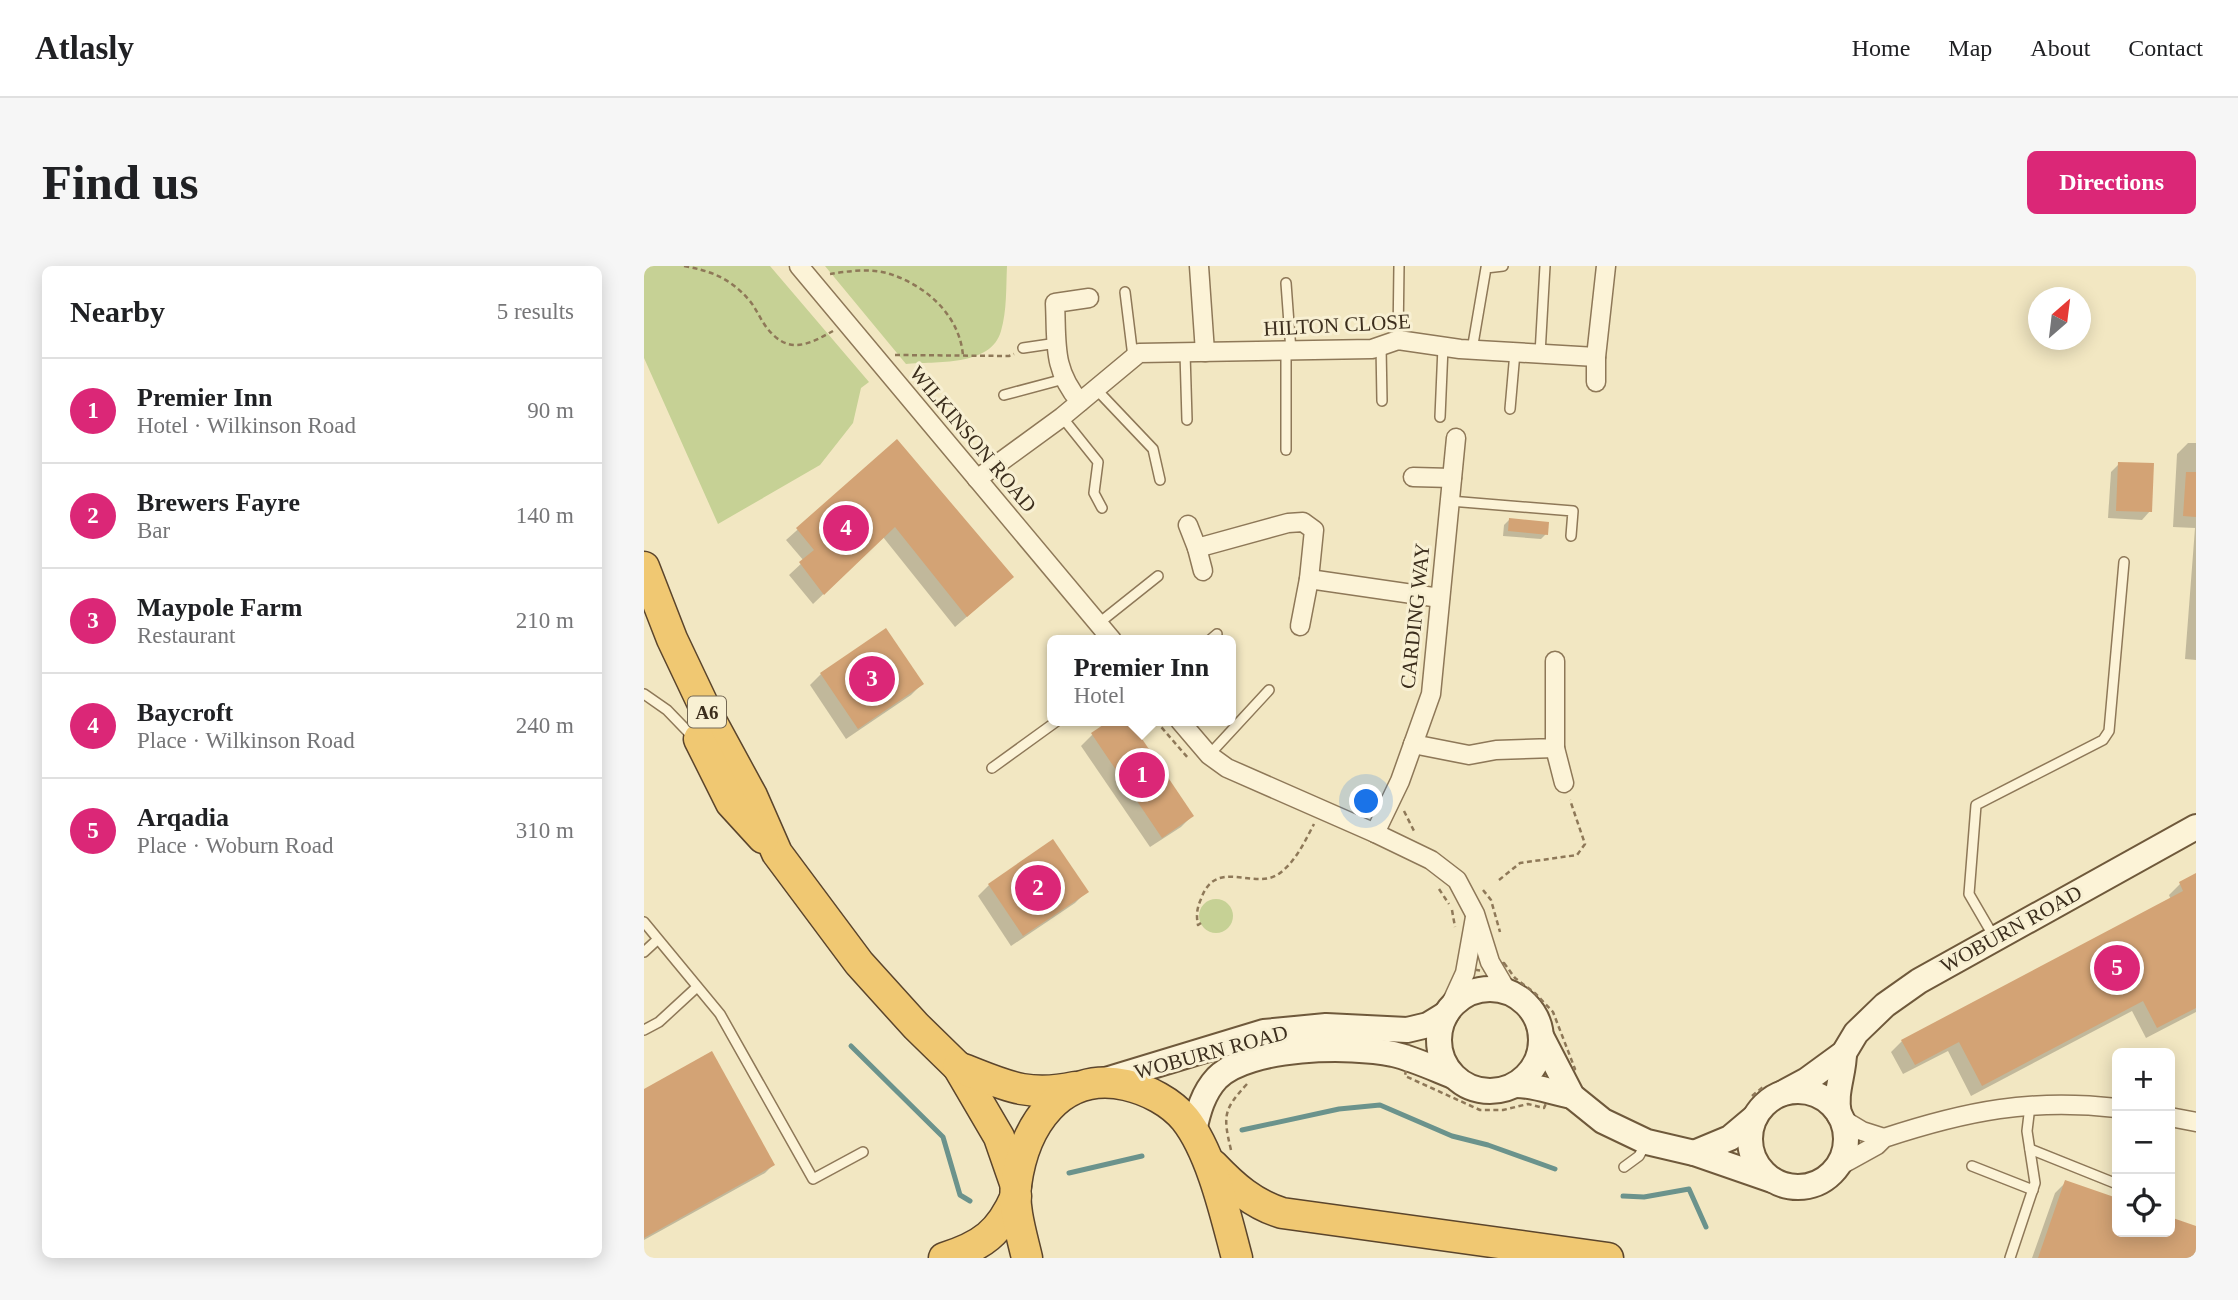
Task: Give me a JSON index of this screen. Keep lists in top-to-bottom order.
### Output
{
  "streets": {
    "highway": ["A6"],
    "main road": ["WOBURN ROAD"],
    "street": ["HILTON CLOSE", "WILKINSON ROAD", "CARDING WAY"]
  },
  "crossings": [
    ["A6", "WOBURN ROAD"]
  ],
  "north": "top right",
  "page": {
    "header": "Atlasly",
    "nav": [
      "Home",
      "Map",
      "About",
      "Contact"
    ],
    "buttons": "Directions",
    "title": "Find us",
    "heading": ["Nearby", "5 results"],
    "list": [
      {
        "mark": "1",
        "name": "Premier Inn",
        "note": "Hotel · Wilkinson Road",
        "value": "90 m"
      },
      {
        "mark": "2",
        "name": "Brewers Fayre",
        "note": "Bar",
        "value": "140 m"
      },
      {
        "mark": "3",
        "name": "Maypole Farm",
        "note": "Restaurant",
        "value": "210 m"
      },
      {
        "mark": "4",
        "name": "Baycroft",
        "note": "Place · Wilkinson Road",
        "value": "240 m"
      },
      {
        "mark": "5",
        "name": "Arqadia",
        "note": "Place · Woburn Road",
        "value": "310 m"
      }
    ],
    "pins": [
      "4",
      "3",
      "1",
      "2",
      "5"
    ],
    "popup": ["Premier Inn", "Hotel"],
    "map_buttons": ["+", "−"]
  }
}
